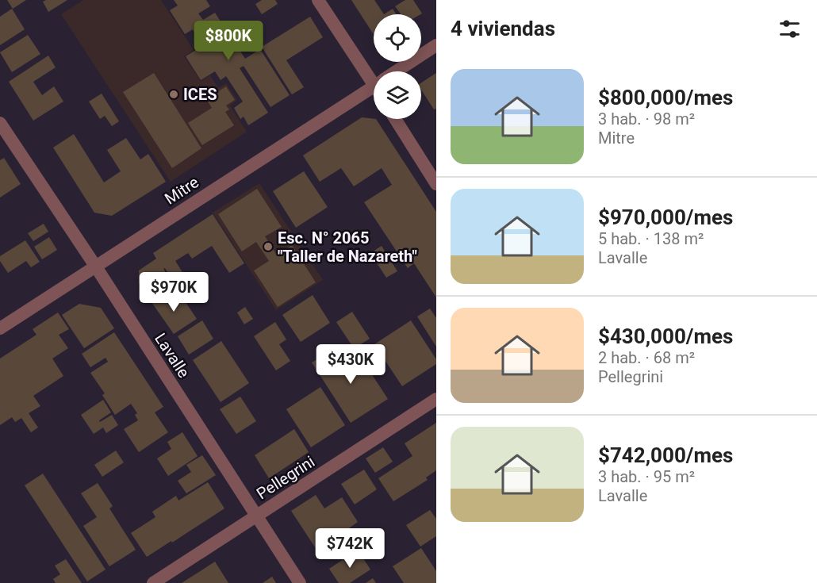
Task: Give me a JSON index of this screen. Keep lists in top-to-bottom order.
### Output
{
  "streets": {
    "street": ["Mitre", "Lavalle", "Pellegrini"]
  },
  "crossings": [
    ["Mitre", "Lavalle"],
    ["Lavalle", "Pellegrini"]
  ],
  "places": ["ICES", "Esc. N° 2065 \"Taller de Nazareth\""],
  "page": {
    "heading": "4 viviendas",
    "price": [
      "$800K",
      "$970K",
      "$430K",
      "$742K"
    ],
    "list": [
      {
        "name": "$800,000/mes",
        "note": "3 hab. · 98 m² · Mitre"
      },
      {
        "name": "$970,000/mes",
        "note": "5 hab. · 138 m² · Lavalle"
      },
      {
        "name": "$430,000/mes",
        "note": "2 hab. · 68 m² · Pellegrini"
      },
      {
        "name": "$742,000/mes",
        "note": "3 hab. · 95 m² · Lavalle"
      }
    ]
  }
}
